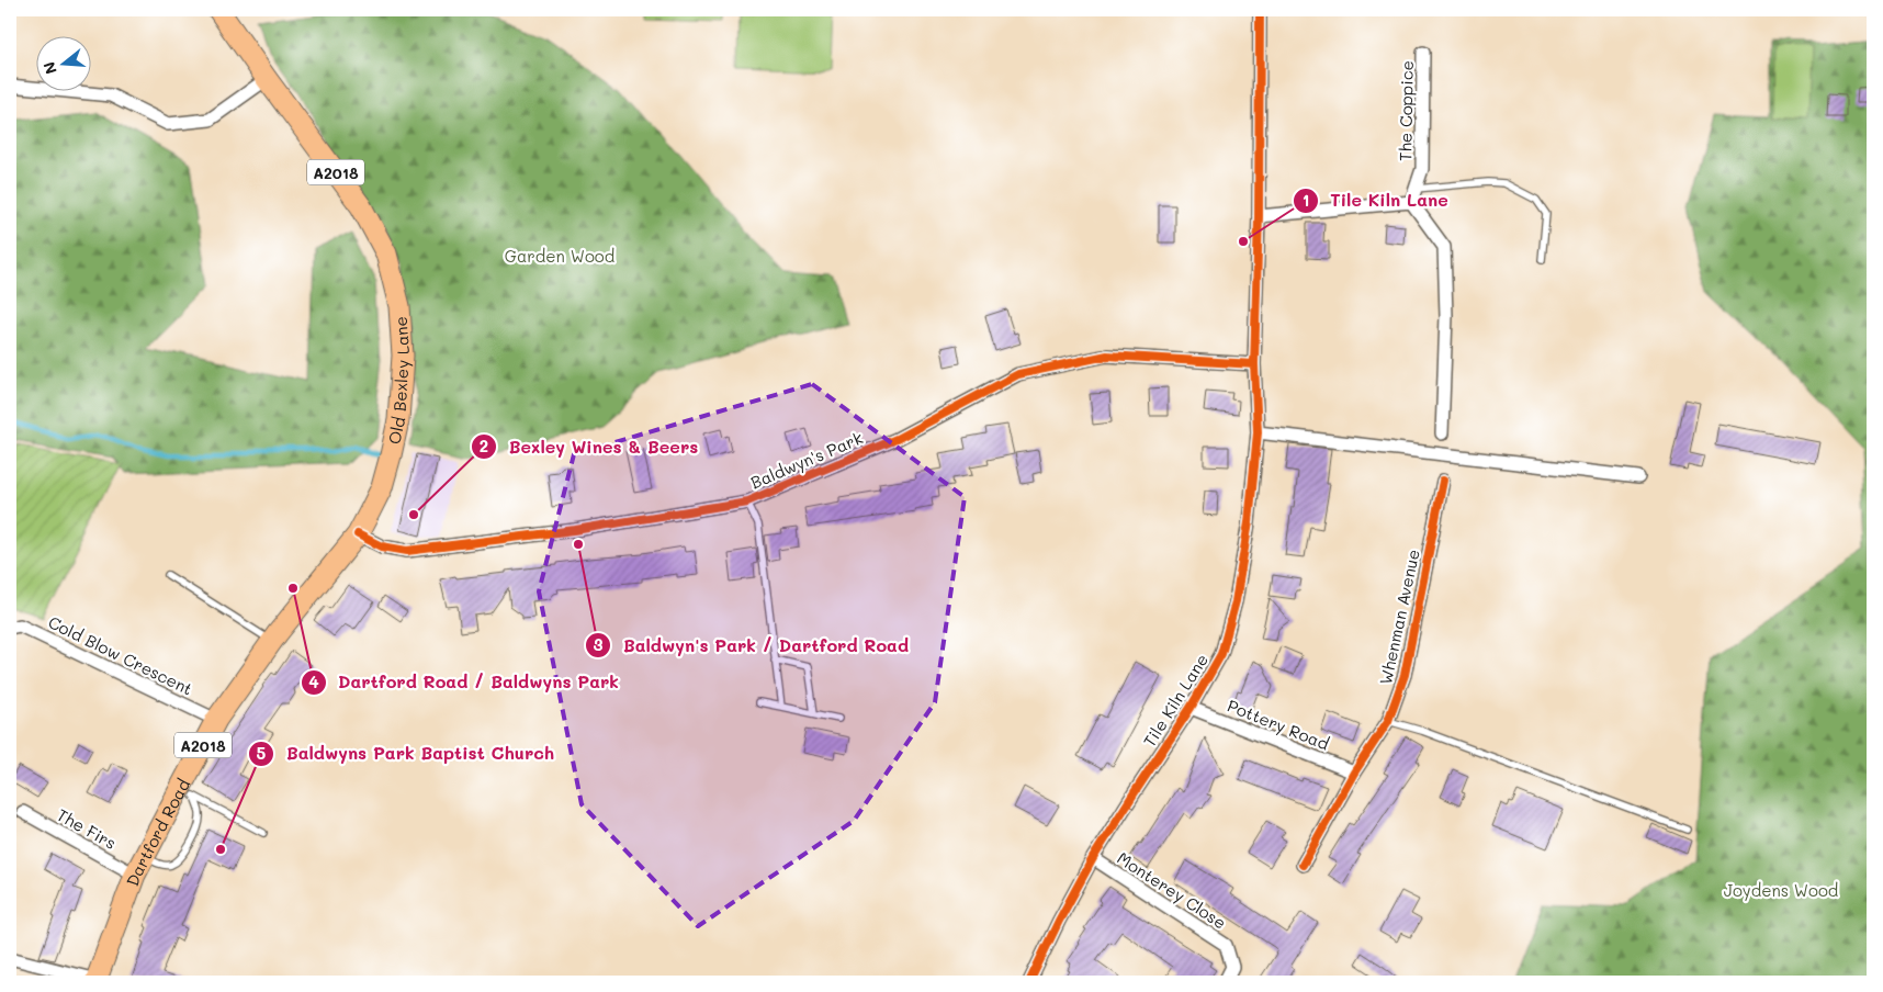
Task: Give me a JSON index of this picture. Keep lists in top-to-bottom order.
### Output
{
  "streets": {
    "main road": ["A2018", "Old Bexley Lane", "Dartford Road"],
    "street": [
      "The Coppice",
      "Baldwyn's Park",
      "Whenman Avenue",
      "Cold Blow Crescent",
      "Tile Kiln Lane",
      "Pottery Road",
      "The Firs",
      "Monterey Close"
    ]
  },
  "crossings": [
    ["Old Bexley Lane", "Baldwyn's Park"],
    ["Old Bexley Lane", "Dartford Road"],
    ["Baldwyn's Park", "Tile Kiln Lane"],
    ["Baldwyn's Park", "Dartford Road"],
    ["Whenman Avenue", "Pottery Road"],
    ["Cold Blow Crescent", "Dartford Road"],
    ["Tile Kiln Lane", "Pottery Road"],
    ["Tile Kiln Lane", "Monterey Close"],
    ["The Firs", "Dartford Road"]
  ],
  "parks": ["Garden Wood", "Joydens Wood"],
  "places": [
    "Tile Kiln Lane",
    "Bexley Wines & Beers",
    "Baldwyn's Park / Dartford Road",
    "Dartford Road / Baldwyns Park",
    "Baldwyns Park Baptist Church"
  ],
  "north": "left"
}
